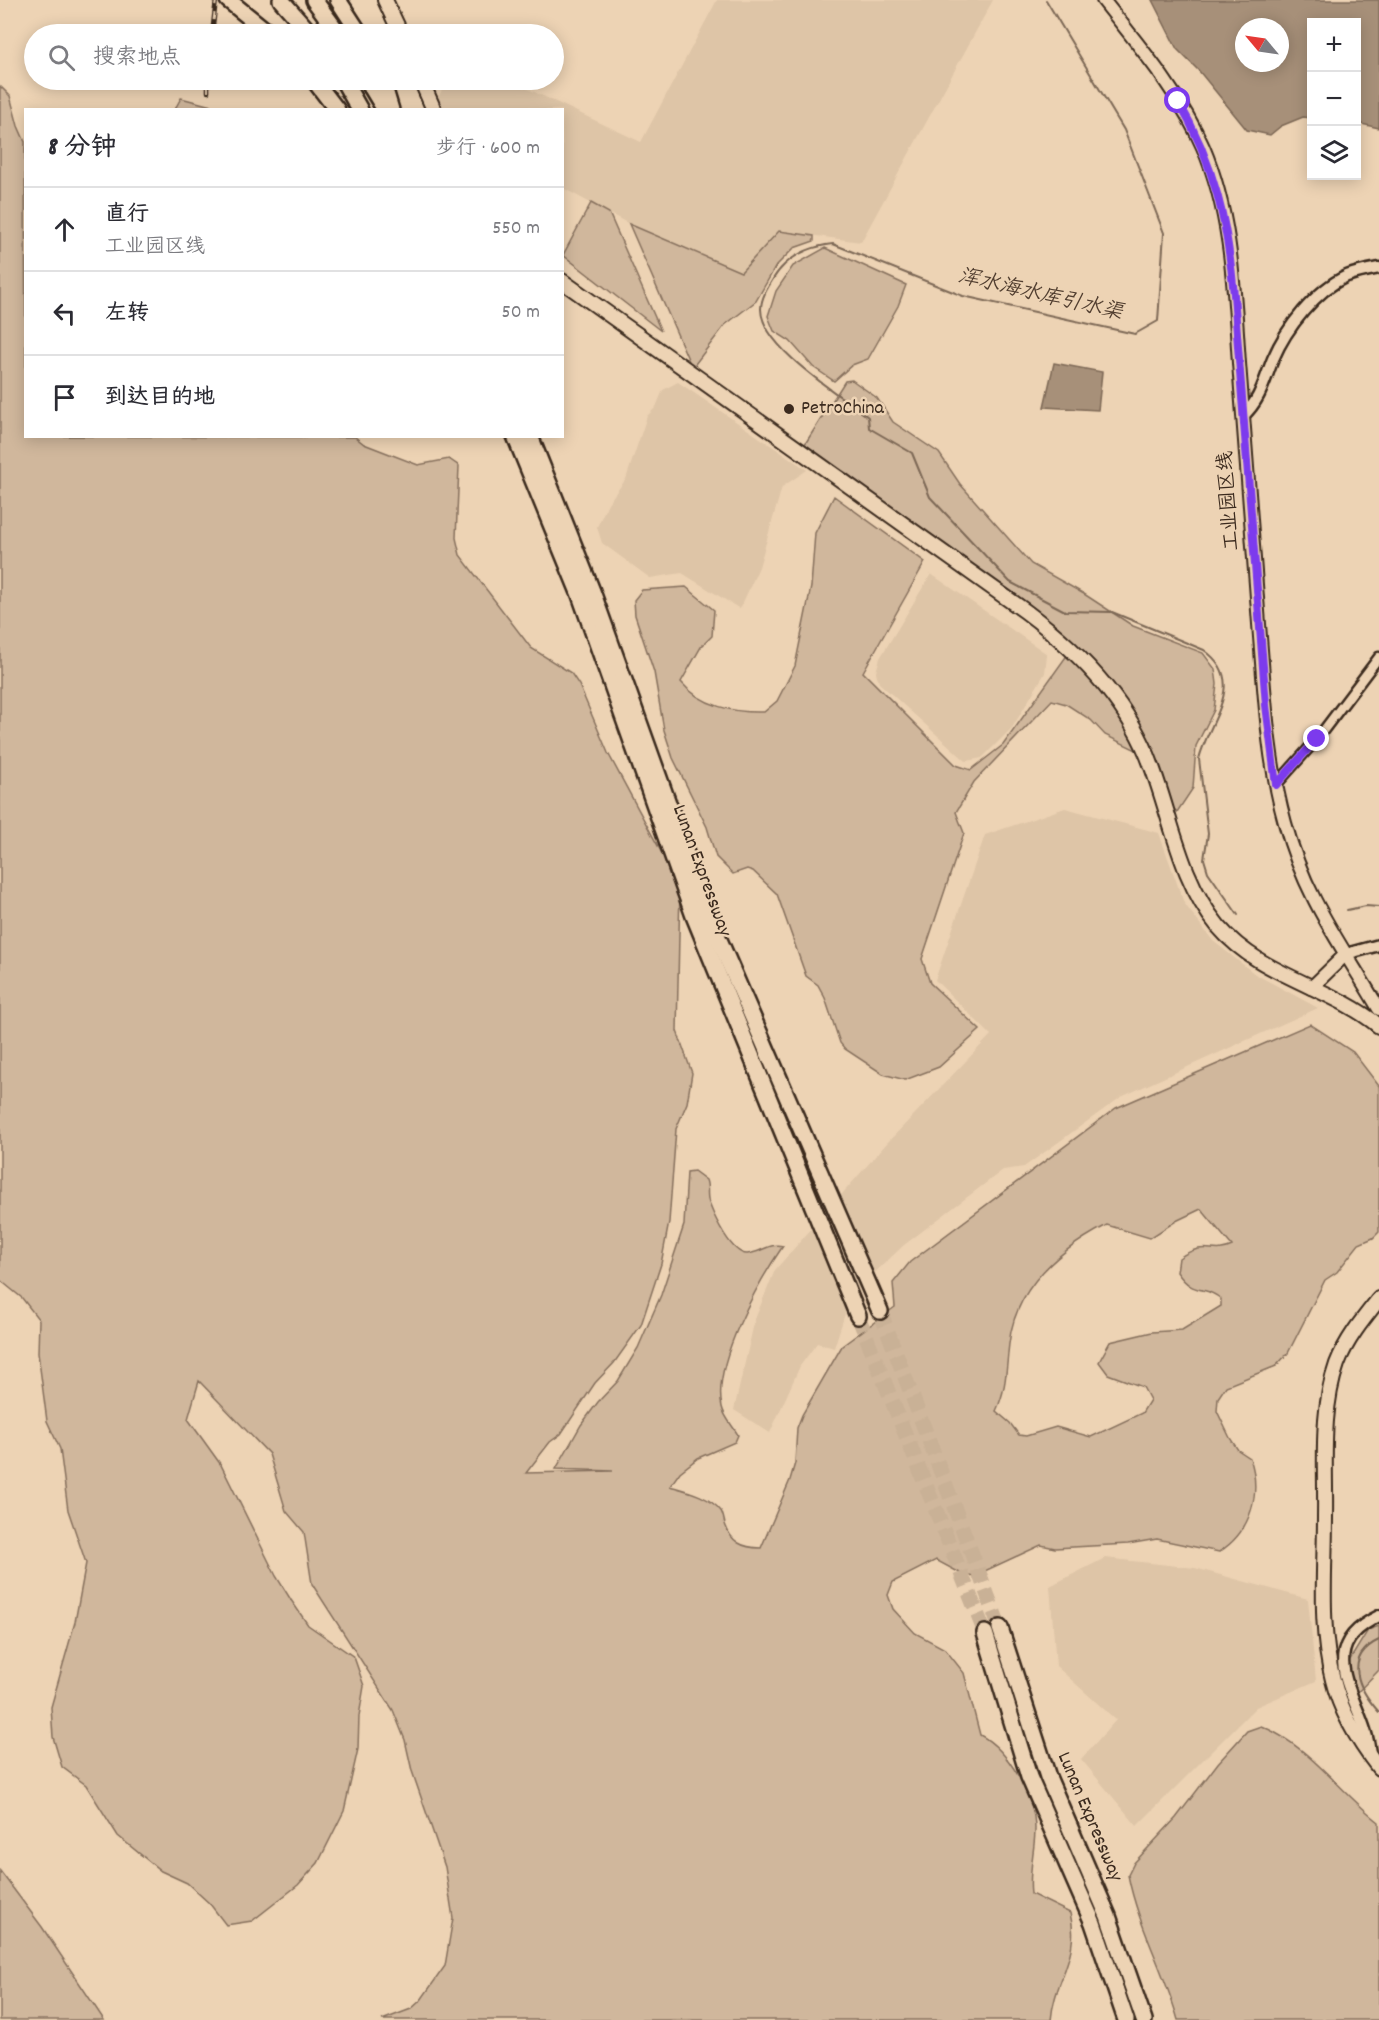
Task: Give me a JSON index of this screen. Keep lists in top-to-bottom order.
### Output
{
  "streets": {
    "highway": ["Lunan Expressway"],
    "main road": ["工业园区线"]
  },
  "water": ["浑水海水库引水渠"],
  "places": ["PetroChina"],
  "north": "top left",
  "page": {
    "map_buttons": ["+", "−"],
    "search": "搜索地点",
    "heading": ["8 分钟", "步行 · 600 m"],
    "list": [
      ["直行", "工业园区线", "550 m"],
      ["左转", "50 m"],
      "到达目的地"
    ]
  }
}
